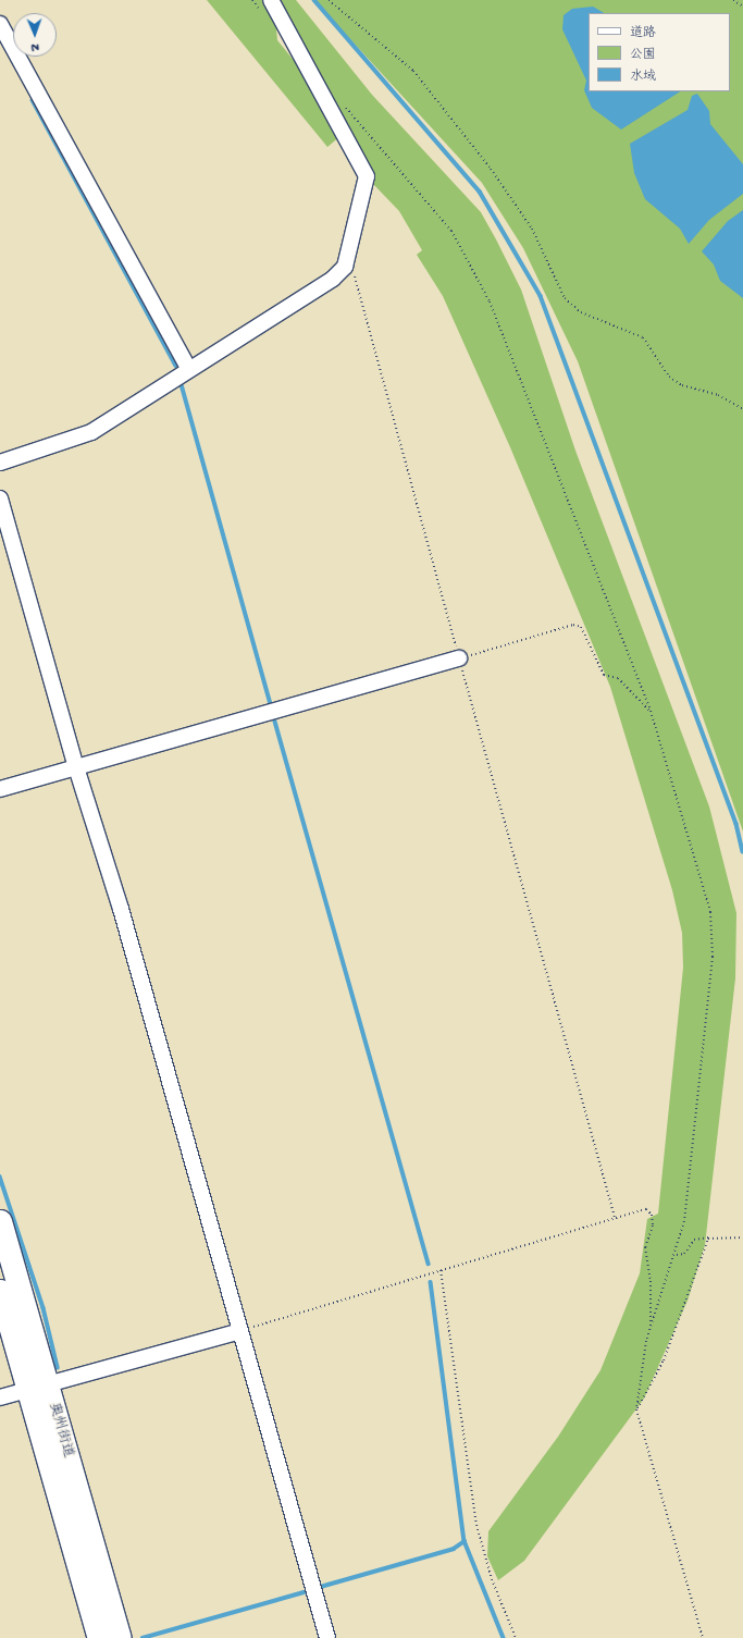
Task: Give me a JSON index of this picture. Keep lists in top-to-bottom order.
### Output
{
  "streets": {
    "highway": ["奥州街道"]
  },
  "legend": ["道路", "公園", "水域"],
  "north": "bottom"
}
